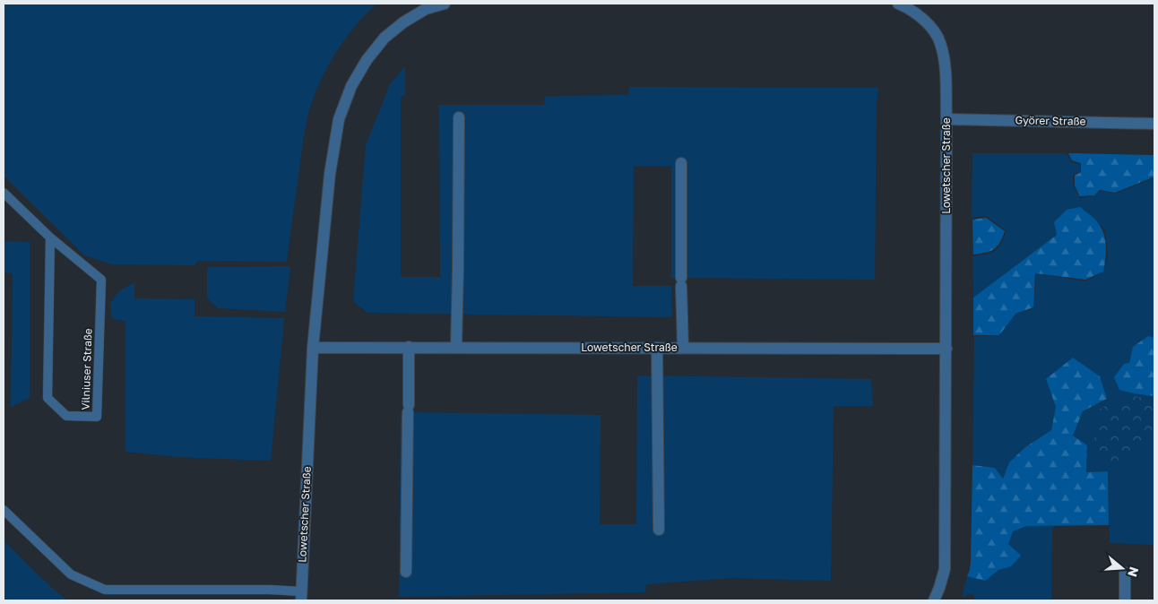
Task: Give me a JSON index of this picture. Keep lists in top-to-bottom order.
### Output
{
  "streets": {
    "street": ["Györer Straße", "Lowetscher Straße"],
    "lane": ["Vilniuser Straße"]
  },
  "crossings": [
    ["Györer Straße", "Lowetscher Straße"]
  ],
  "north": "right"
}
